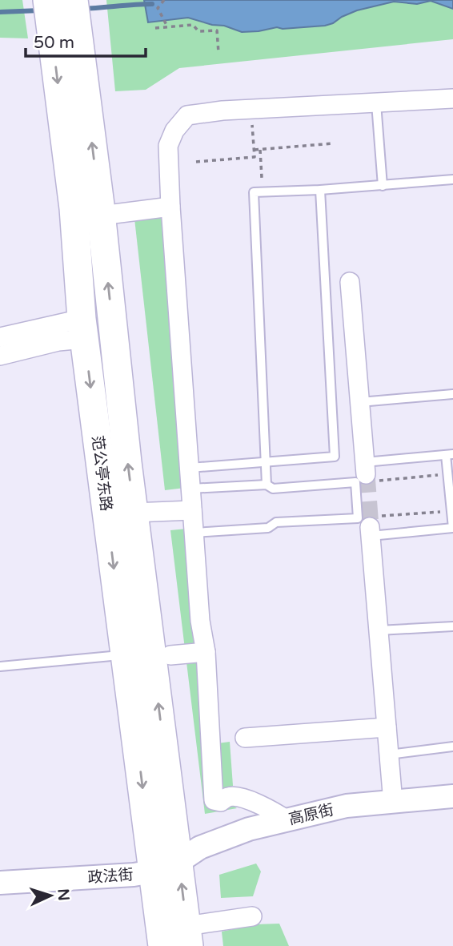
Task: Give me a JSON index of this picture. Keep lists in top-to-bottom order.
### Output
{
  "streets": {
    "main road": ["范公亭东路"],
    "street": ["高原街", "政法街"]
  },
  "crossings": [
    ["范公亭东路", "高原街"],
    ["范公亭东路", "政法街"],
    ["高原街", "政法街"]
  ],
  "scale_bar": "50 m",
  "north": "right"
}
